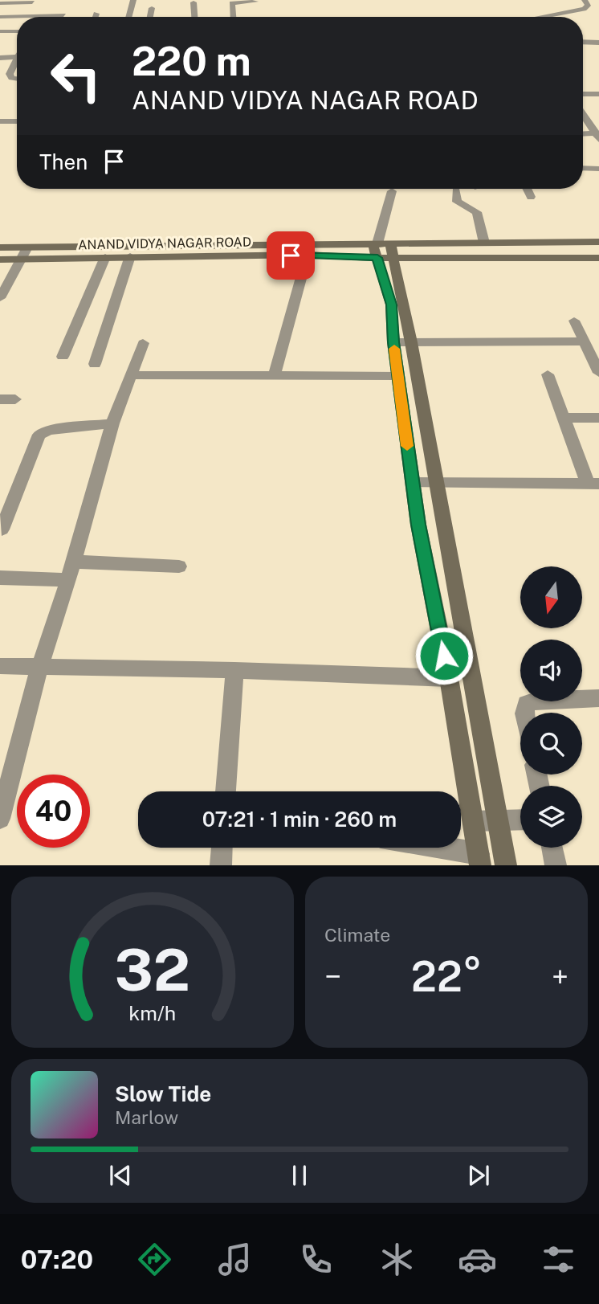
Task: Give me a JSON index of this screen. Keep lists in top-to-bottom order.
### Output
{
  "streets": {
    "main road": ["ANAND VIDYA NAGAR ROAD"]
  },
  "north": "bottom",
  "page": {
    "turn": ["220 m", "ANAND VIDYA NAGAR ROAD"],
    "then": "Then",
    "limit": "40",
    "trip": "07:21 · 1 min · 260 m",
    "tile": "Climate",
    "heat": ["−", "22°", "+"],
    "song": ["Slow Tide", "Marlow"],
    "tabs": "07:20",
    "gauge": ["32", "km/h"]
  }
}
